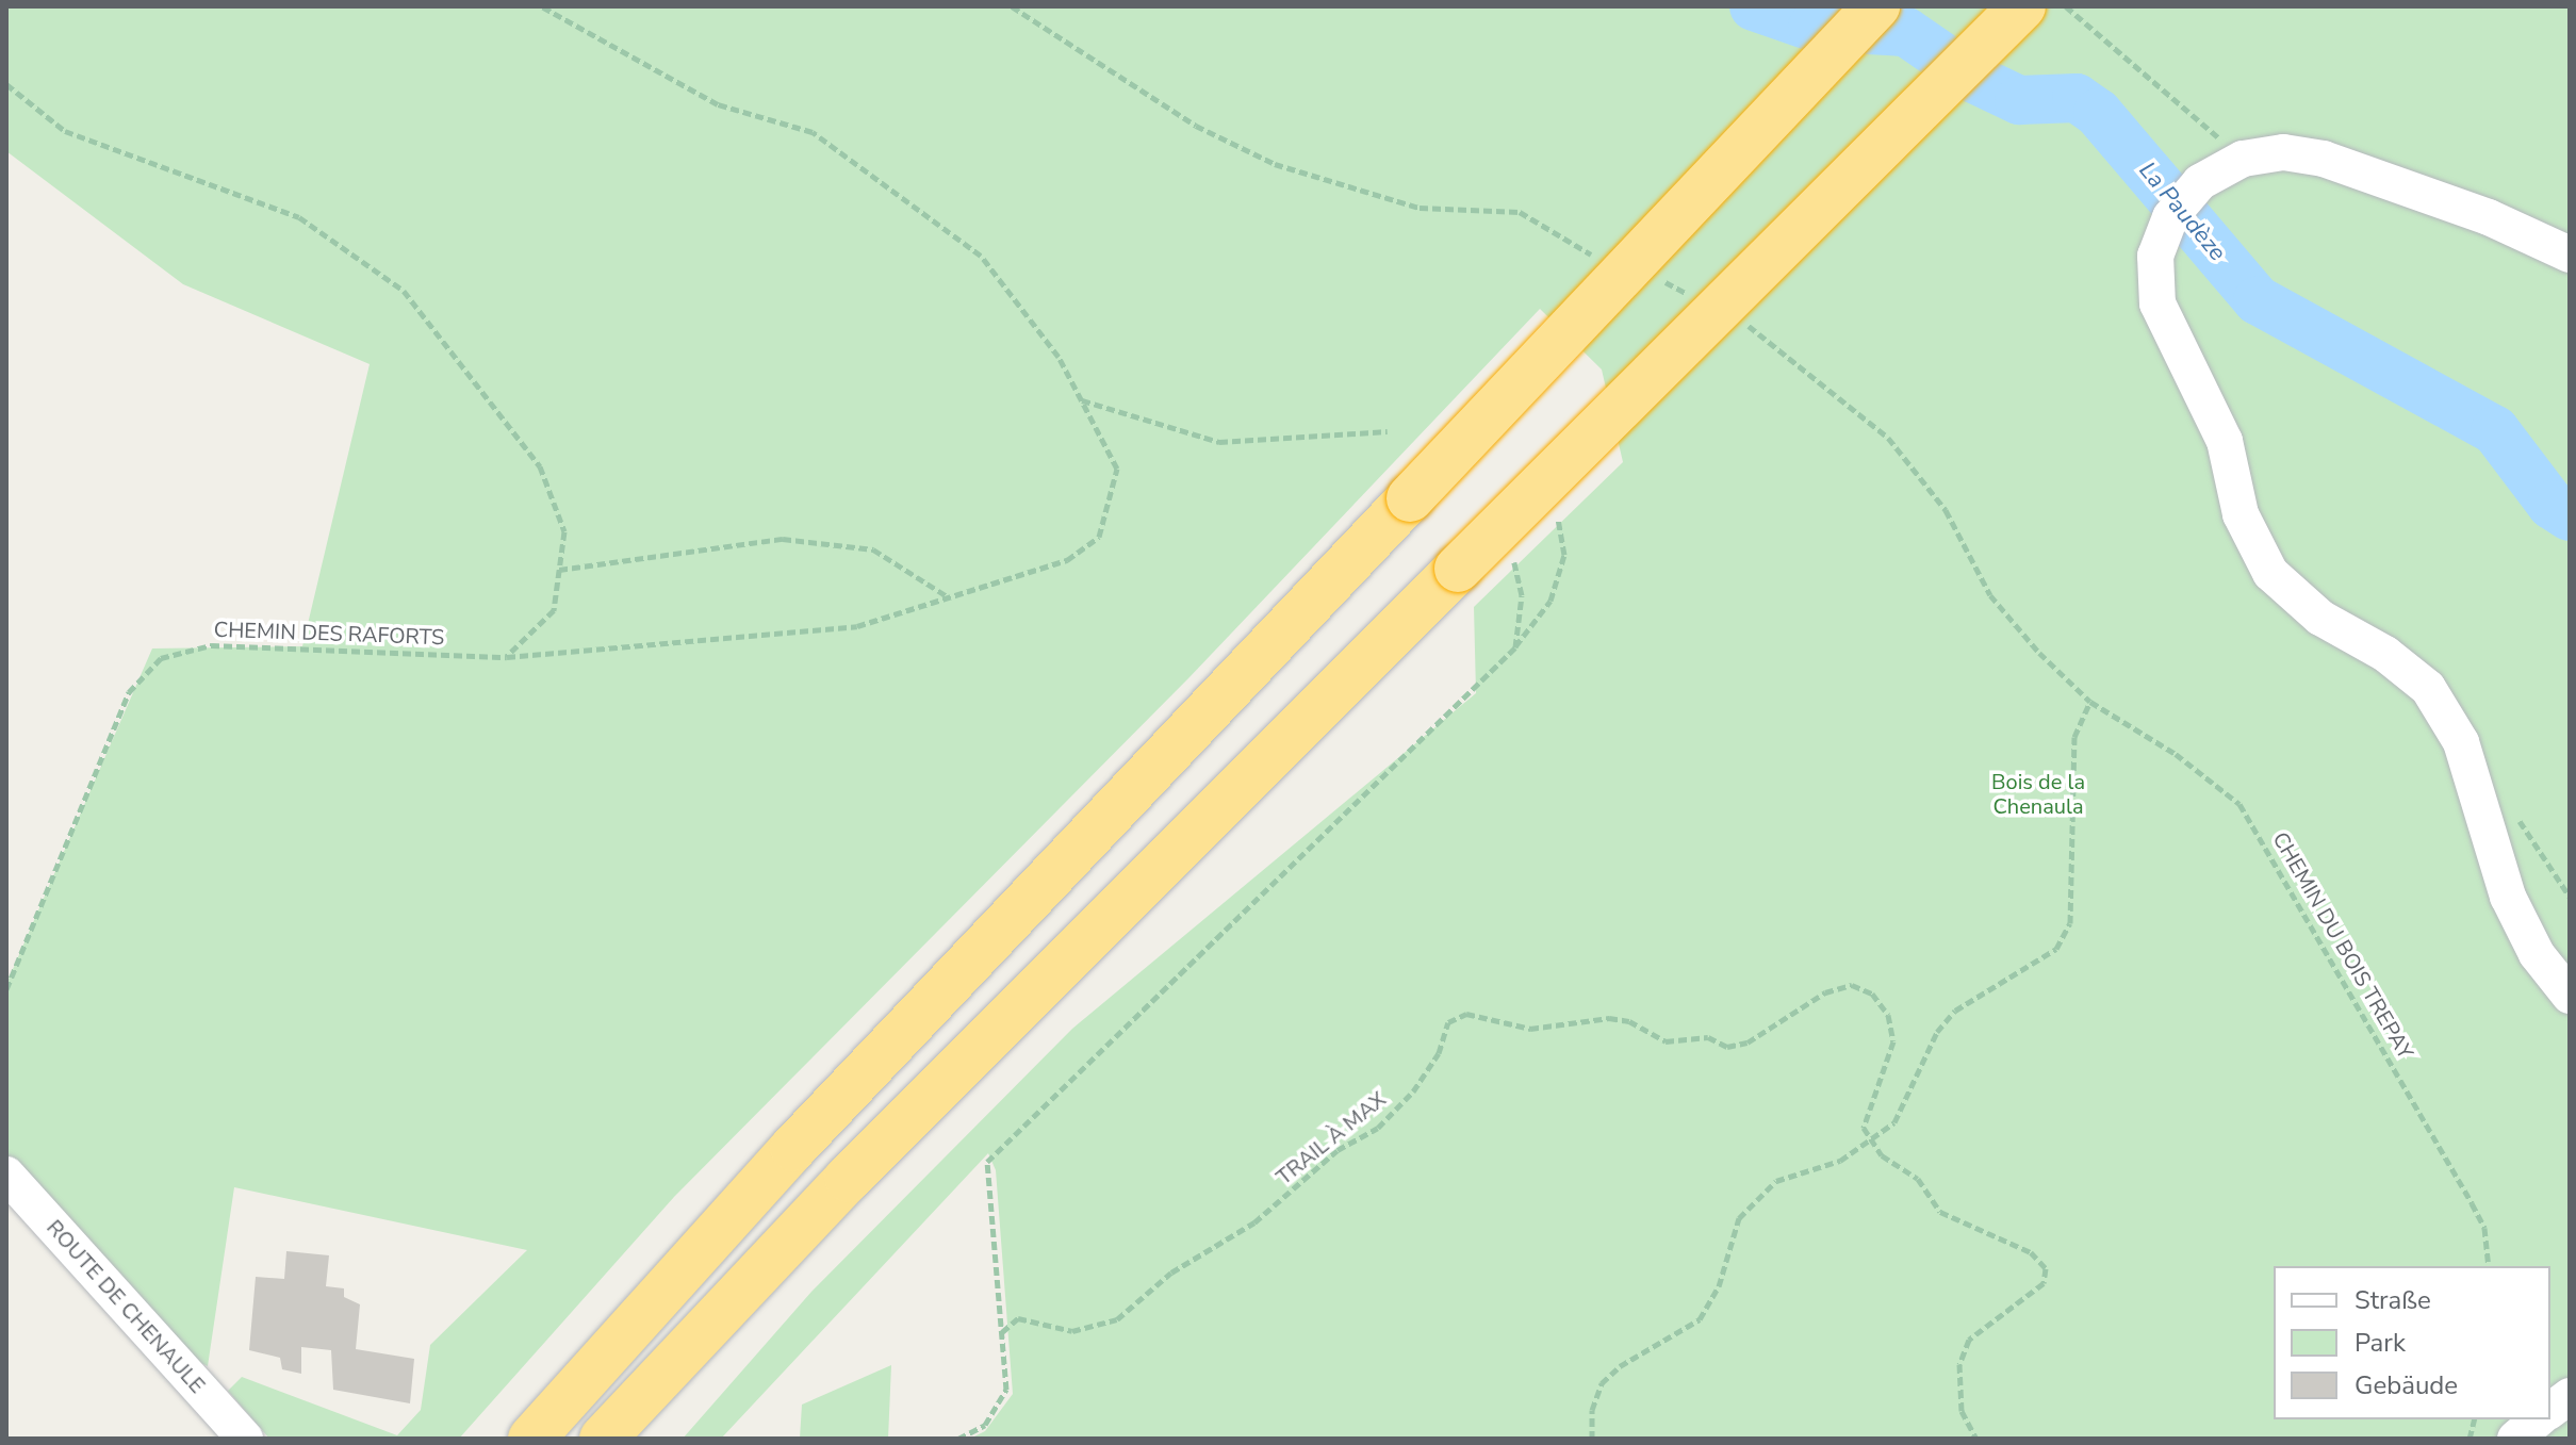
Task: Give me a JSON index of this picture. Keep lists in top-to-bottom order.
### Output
{
  "streets": {
    "street": ["ROUTE DE CHENAULE"],
    "path": ["CHEMIN DES RAFORTS", "CHEMIN DU BOIS TREPAY", "TRAIL À MAX"]
  },
  "crossings": [
    ["CHEMIN DU BOIS TREPAY", "TRAIL À MAX"]
  ],
  "water": ["La Paudèze"],
  "parks": ["Bois de la Chenaula"],
  "legend": ["Straße", "Park", "Gebäude"]
}
